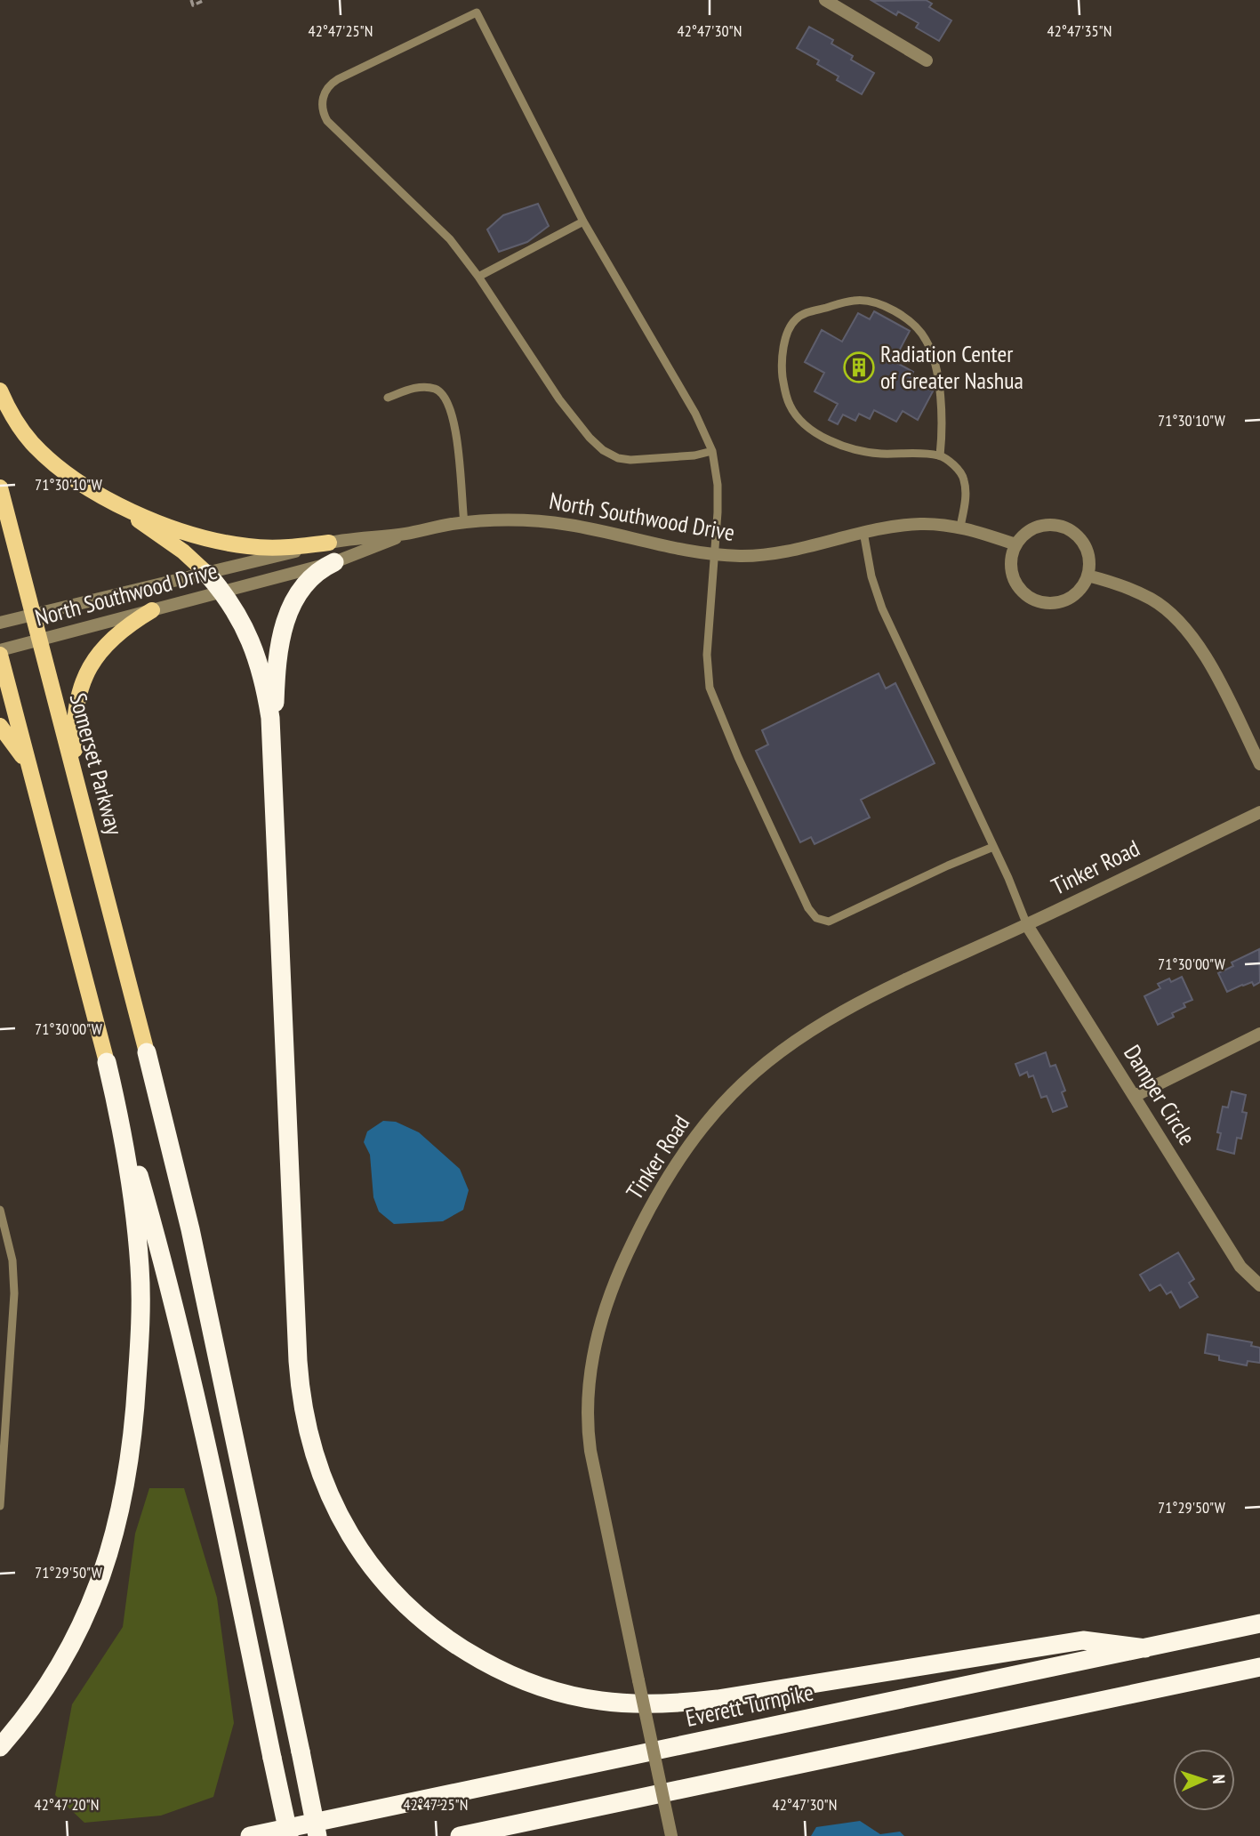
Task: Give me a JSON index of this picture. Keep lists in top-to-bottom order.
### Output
{
  "streets": {
    "highway": ["Everett Turnpike"],
    "main road": ["Somerset Parkway"],
    "street": ["North Southwood Drive", "Tinker Road", "Damper Circle"]
  },
  "crossings": [
    ["North Southwood Drive", "Somerset Parkway"],
    ["Tinker Road", "Damper Circle"]
  ],
  "places": {
    "building": ["Radiation Center of Greater Nashua"]
  },
  "north": "right",
  "coordinates": [
    "42°47'25\"N",
    "42°47'30\"N",
    "42°47'35\"N",
    "71°30'10\"W",
    "71°30'00\"W",
    "71°29'50\"W",
    "42°47'20\"N"
  ]
}
